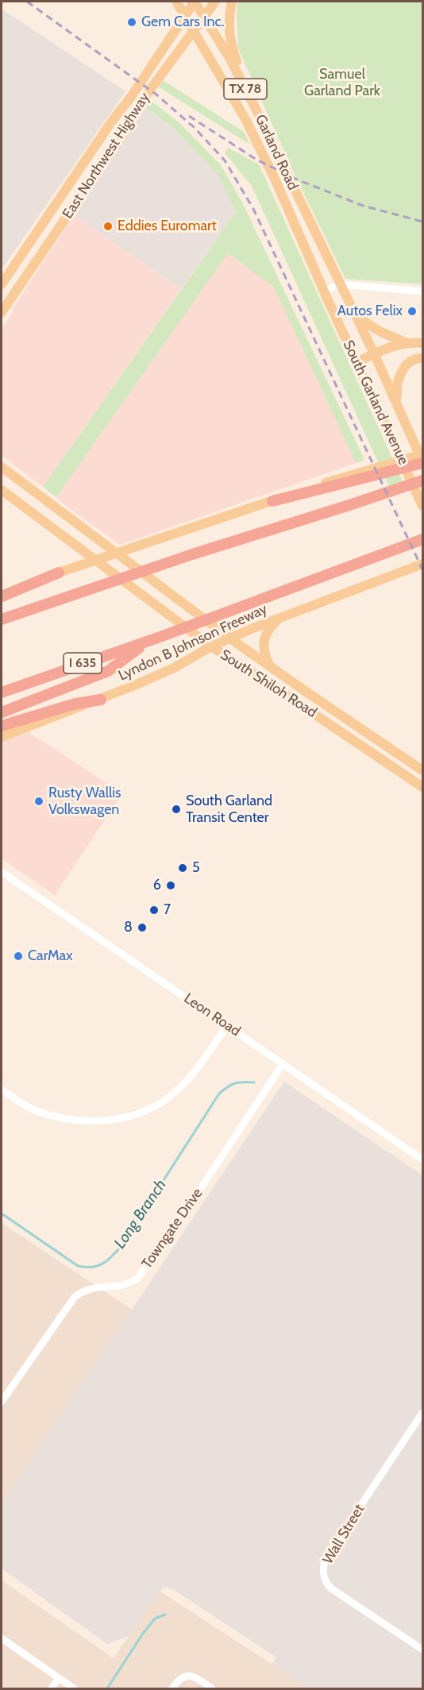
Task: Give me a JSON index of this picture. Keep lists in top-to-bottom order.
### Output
{
  "streets": {
    "highway": ["Lyndon B Johnson Freeway", "I 635"],
    "main road": [
      "TX 78",
      "Garland Road",
      "East Northwest Highway",
      "South Garland Avenue",
      "South Shiloh Road"
    ],
    "street": ["Leon Road", "Towngate Drive", "Wall Street"]
  },
  "crossings": [
    ["Garland Road", "East Northwest Highway"],
    ["Garland Road", "South Garland Avenue"],
    ["Lyndon B Johnson Freeway", "South Shiloh Road"],
    ["Leon Road", "Towngate Drive"]
  ],
  "water": ["Long Branch"],
  "parks": ["Samuel Garland Park"],
  "places": [
    "Gem Cars Inc.",
    "Eddies Euromart",
    "Autos Felix",
    "Rusty Wallis Volkswagen",
    "South Garland Transit Center",
    "5",
    "6",
    "7",
    "8",
    "CarMax"
  ]
}
